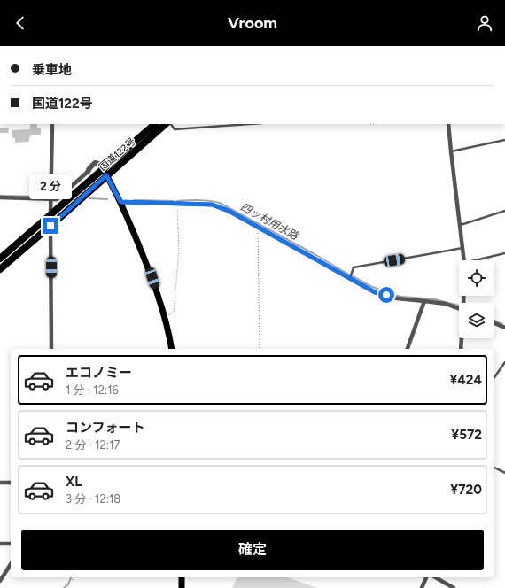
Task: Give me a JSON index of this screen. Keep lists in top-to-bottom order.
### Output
{
  "streets": {
    "highway": ["国道122号"]
  },
  "water": ["四ッ村用水路"],
  "page": {
    "header": "Vroom",
    "banner": ["乗車地", "国道122号"],
    "bubble": "2 分",
    "list": [
      {
        "name": "エコノミー",
        "note": "1 分 · 12:16",
        "value": "¥424"
      },
      {
        "name": "コンフォート",
        "note": "2 分 · 12:17",
        "value": "¥572"
      },
      {
        "name": "XL",
        "note": "3 分 · 12:18",
        "value": "¥720"
      }
    ],
    "buttons": "確定"
  }
}
